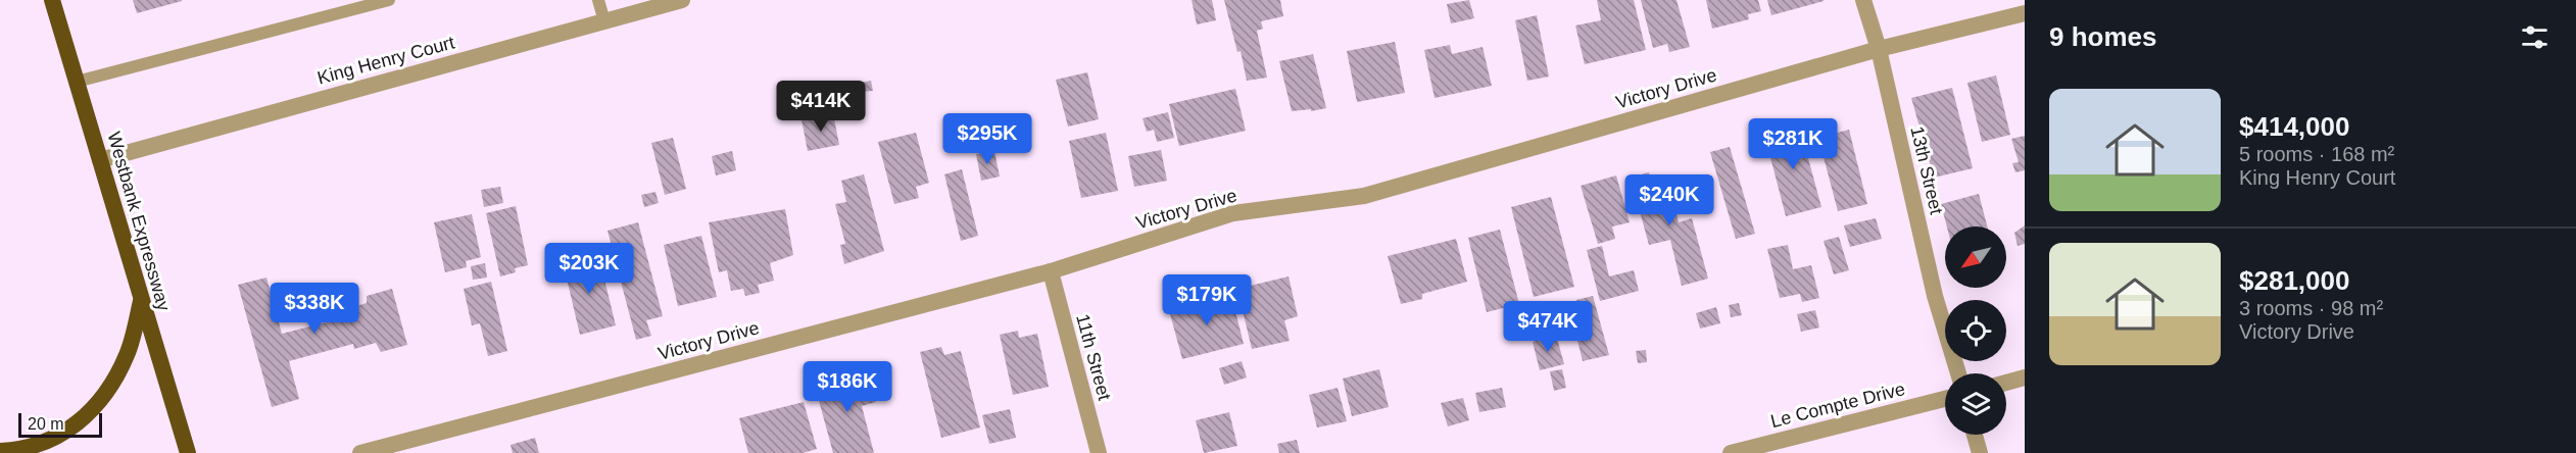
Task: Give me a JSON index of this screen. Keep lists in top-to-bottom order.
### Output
{
  "streets": {
    "highway": ["Westbank Expressway"],
    "street": [
      "King Henry Court",
      "Victory Drive",
      "13th Street",
      "11th Street",
      "Le Compte Drive"
    ]
  },
  "crossings": [
    ["King Henry Court", "Westbank Expressway"],
    ["Victory Drive", "13th Street"],
    ["Victory Drive", "11th Street"]
  ],
  "scale_bar": "20 m",
  "north": "bottom left",
  "page": {
    "heading": "9 homes",
    "list": [
      {
        "name": "$414,000",
        "note": "5 rooms · 168 m² · King Henry Court"
      },
      {
        "name": "$281,000",
        "note": "3 rooms · 98 m² · Victory Drive"
      }
    ],
    "price": [
      "$414K",
      "$295K",
      "$281K",
      "$240K",
      "$203K",
      "$179K",
      "$338K",
      "$474K",
      "$186K"
    ],
    "scale": "20 m"
  }
}
